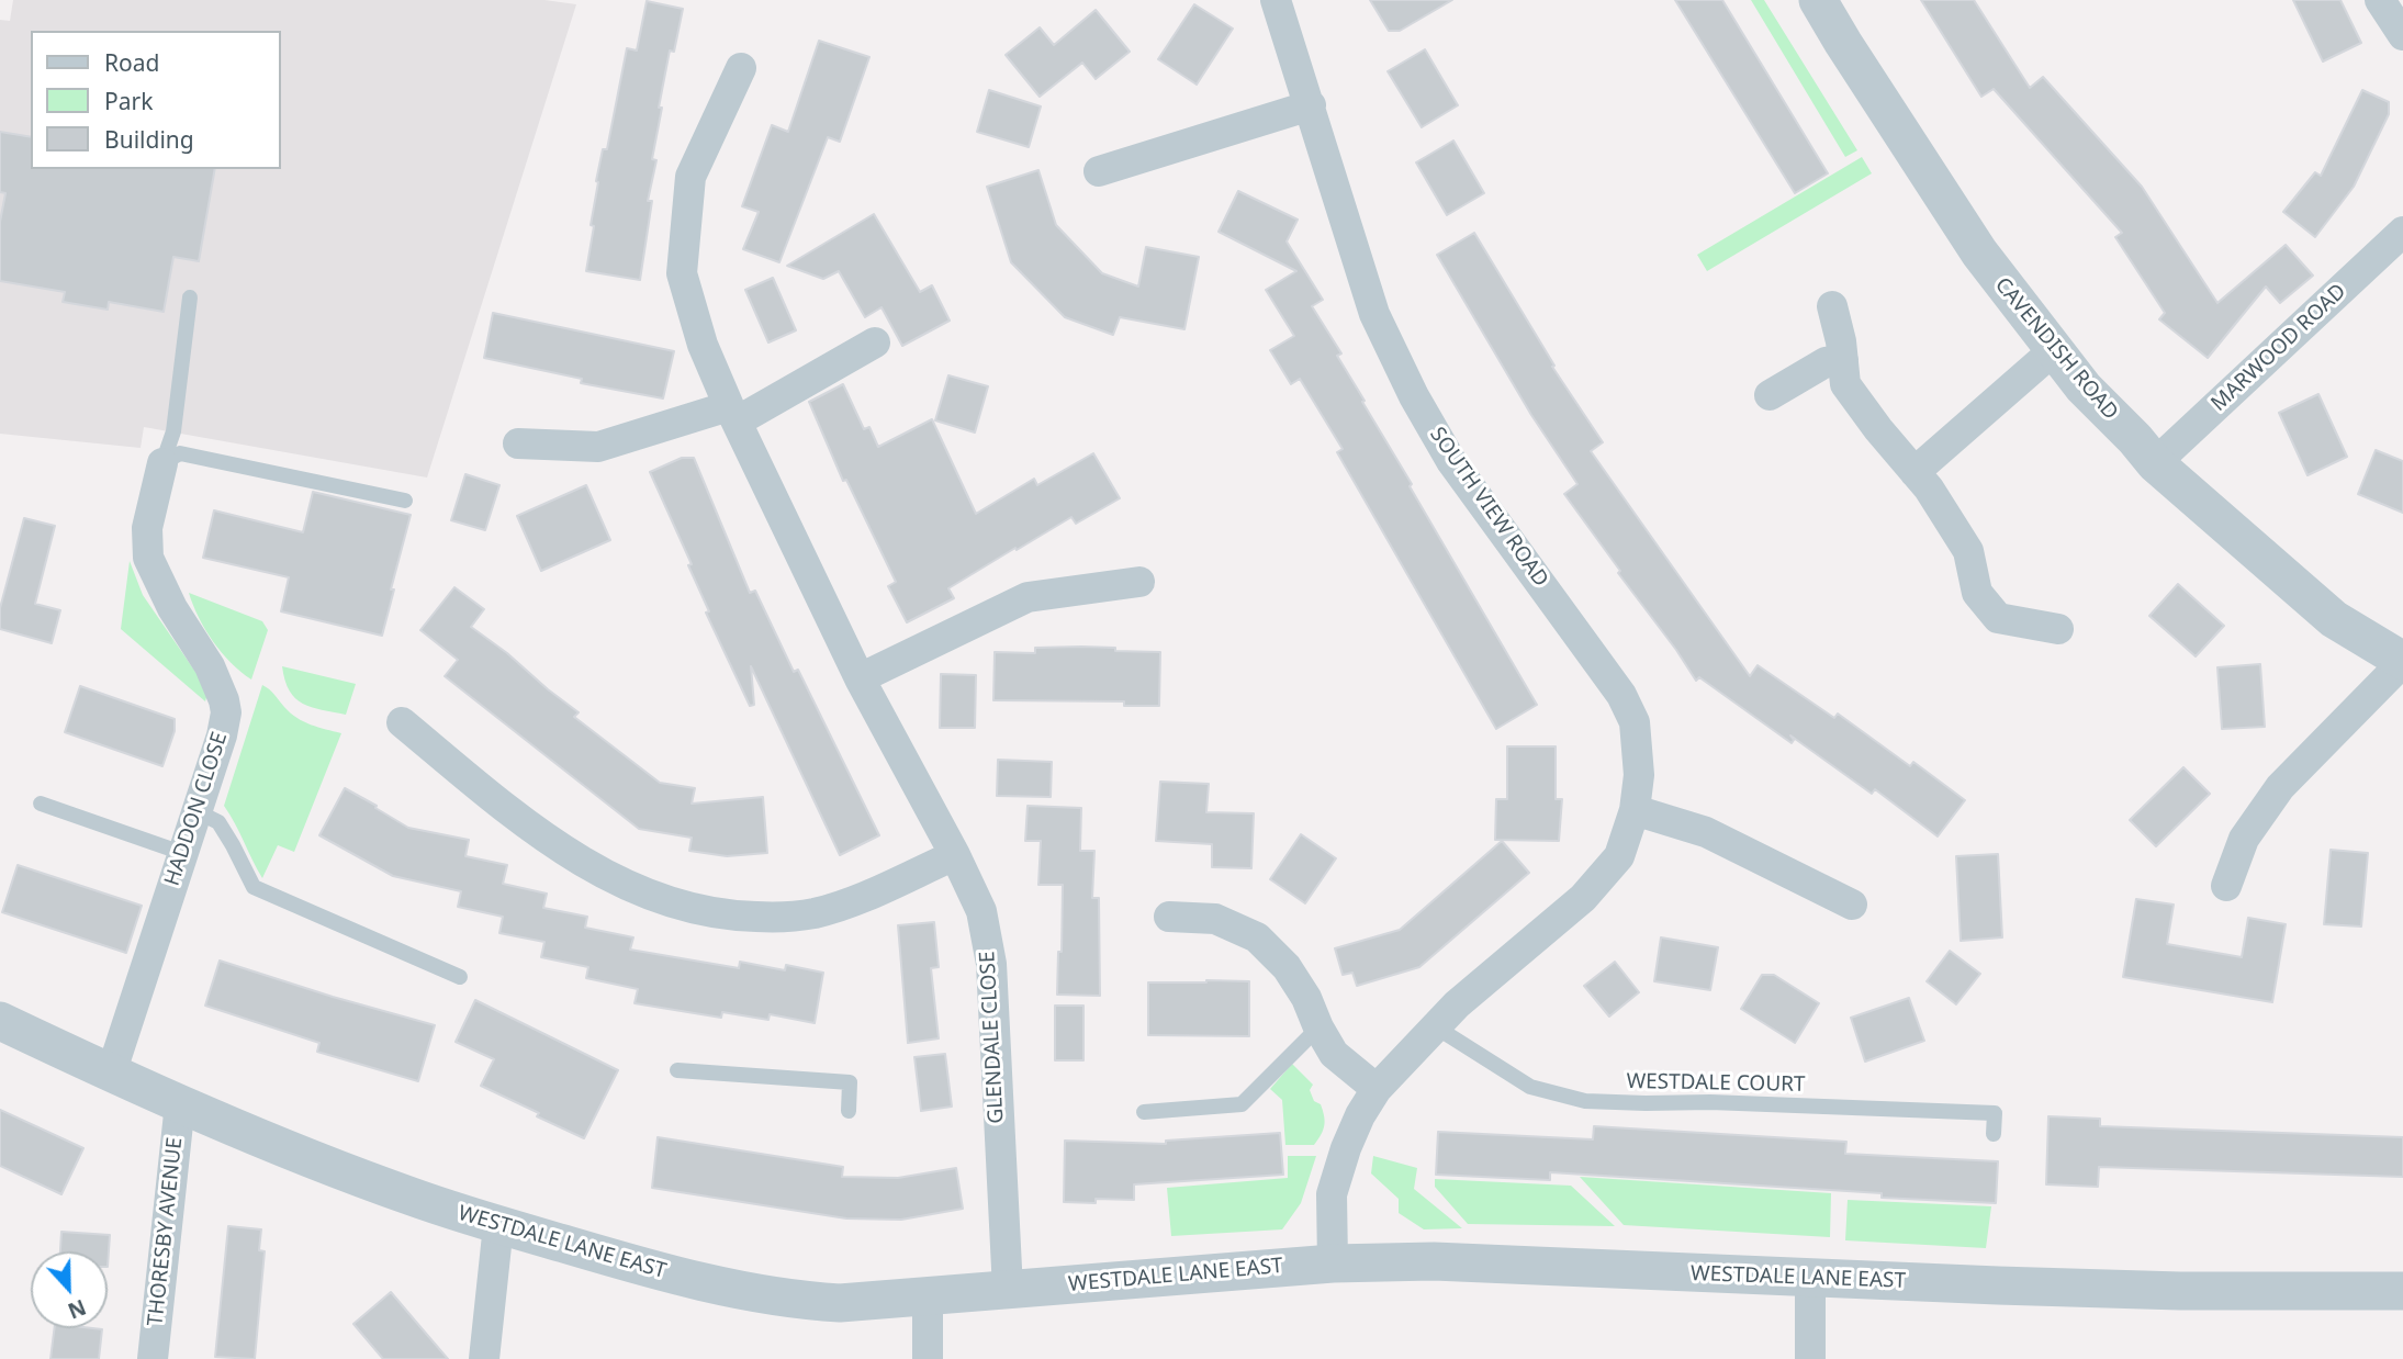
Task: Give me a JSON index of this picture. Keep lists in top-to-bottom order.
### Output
{
  "streets": {
    "street": [
      "MARWOOD ROAD",
      "CAVENDISH ROAD",
      "SOUTH VIEW ROAD",
      "HADDON CLOSE",
      "GLENDALE CLOSE",
      "THORESBY AVENUE",
      "WESTDALE LANE EAST"
    ],
    "lane": ["WESTDALE COURT"]
  },
  "crossings": [
    ["MARWOOD ROAD", "CAVENDISH ROAD"],
    ["SOUTH VIEW ROAD", "WESTDALE COURT"],
    ["SOUTH VIEW ROAD", "WESTDALE LANE EAST"],
    ["HADDON CLOSE", "WESTDALE LANE EAST"],
    ["GLENDALE CLOSE", "WESTDALE LANE EAST"],
    ["THORESBY AVENUE", "WESTDALE LANE EAST"]
  ],
  "legend": ["Road", "Park", "Building"],
  "north": "bottom"
}
